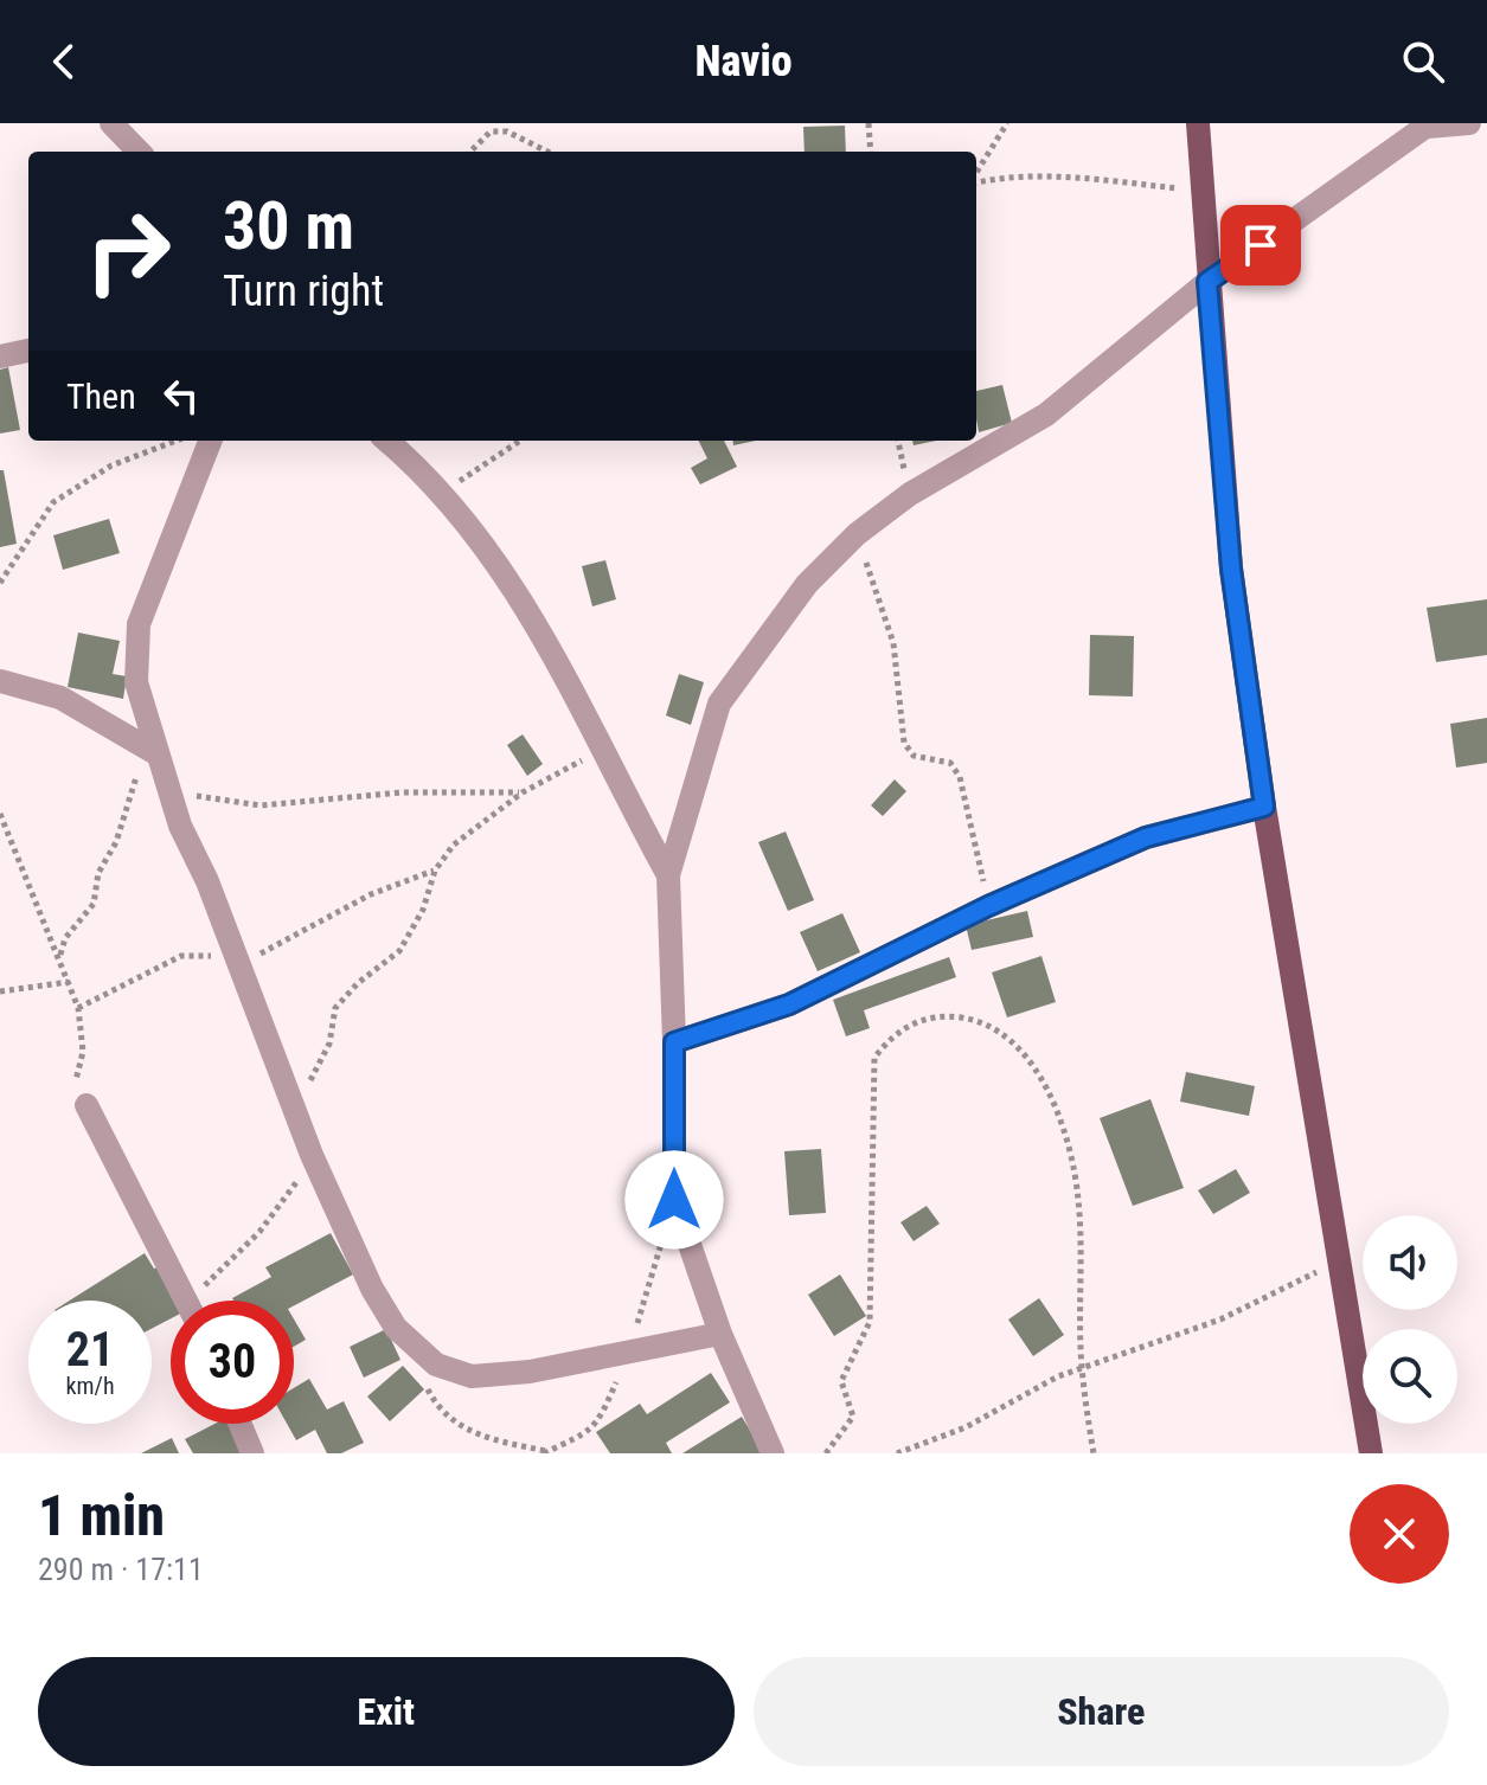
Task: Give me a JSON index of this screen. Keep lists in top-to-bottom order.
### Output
{
  "page": {
    "header": "Navio",
    "turn": ["30 m", "Turn right"],
    "then": "Then",
    "speed": "21 km/h",
    "limit": "30",
    "heading": ["1 min", "290 m · 17:11"],
    "buttons": ["Exit", "Share"]
  }
}
